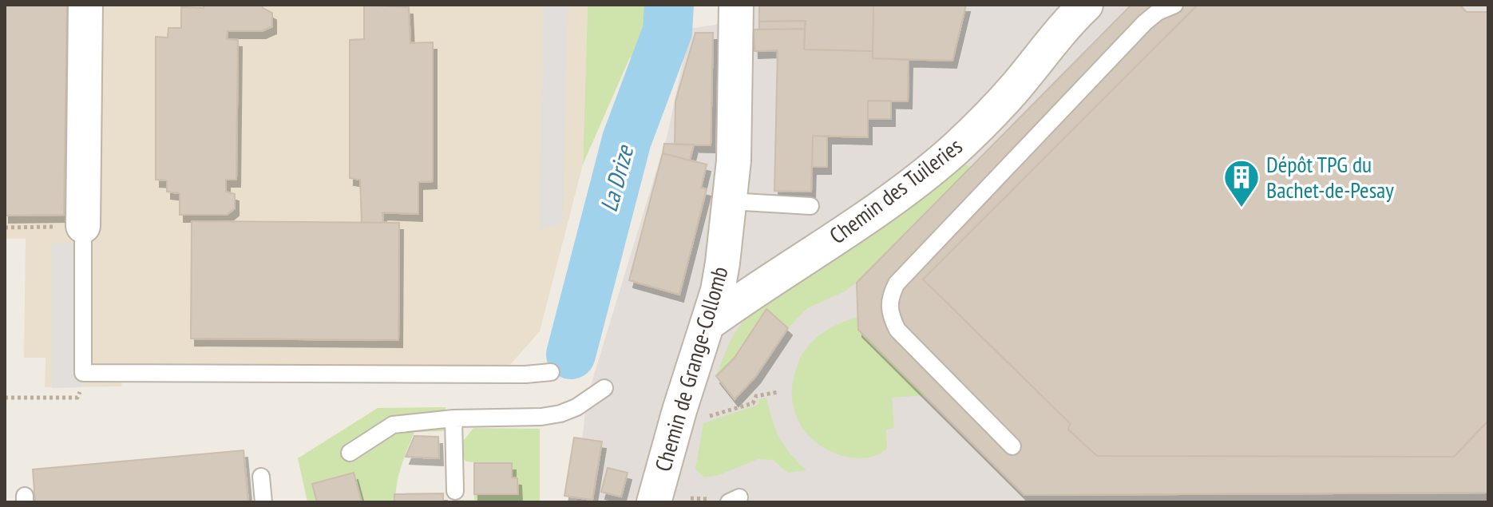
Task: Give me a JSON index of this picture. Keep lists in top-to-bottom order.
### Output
{
  "streets": {
    "street": ["Chemin des Tuileries", "Chemin de Grange-Collomb"]
  },
  "crossings": [
    ["Chemin des Tuileries", "Chemin de Grange-Collomb"]
  ],
  "water": ["La Drize"],
  "places": {
    "building": ["Dépôt TPG du Bachet-de-Pesay"]
  }
}
